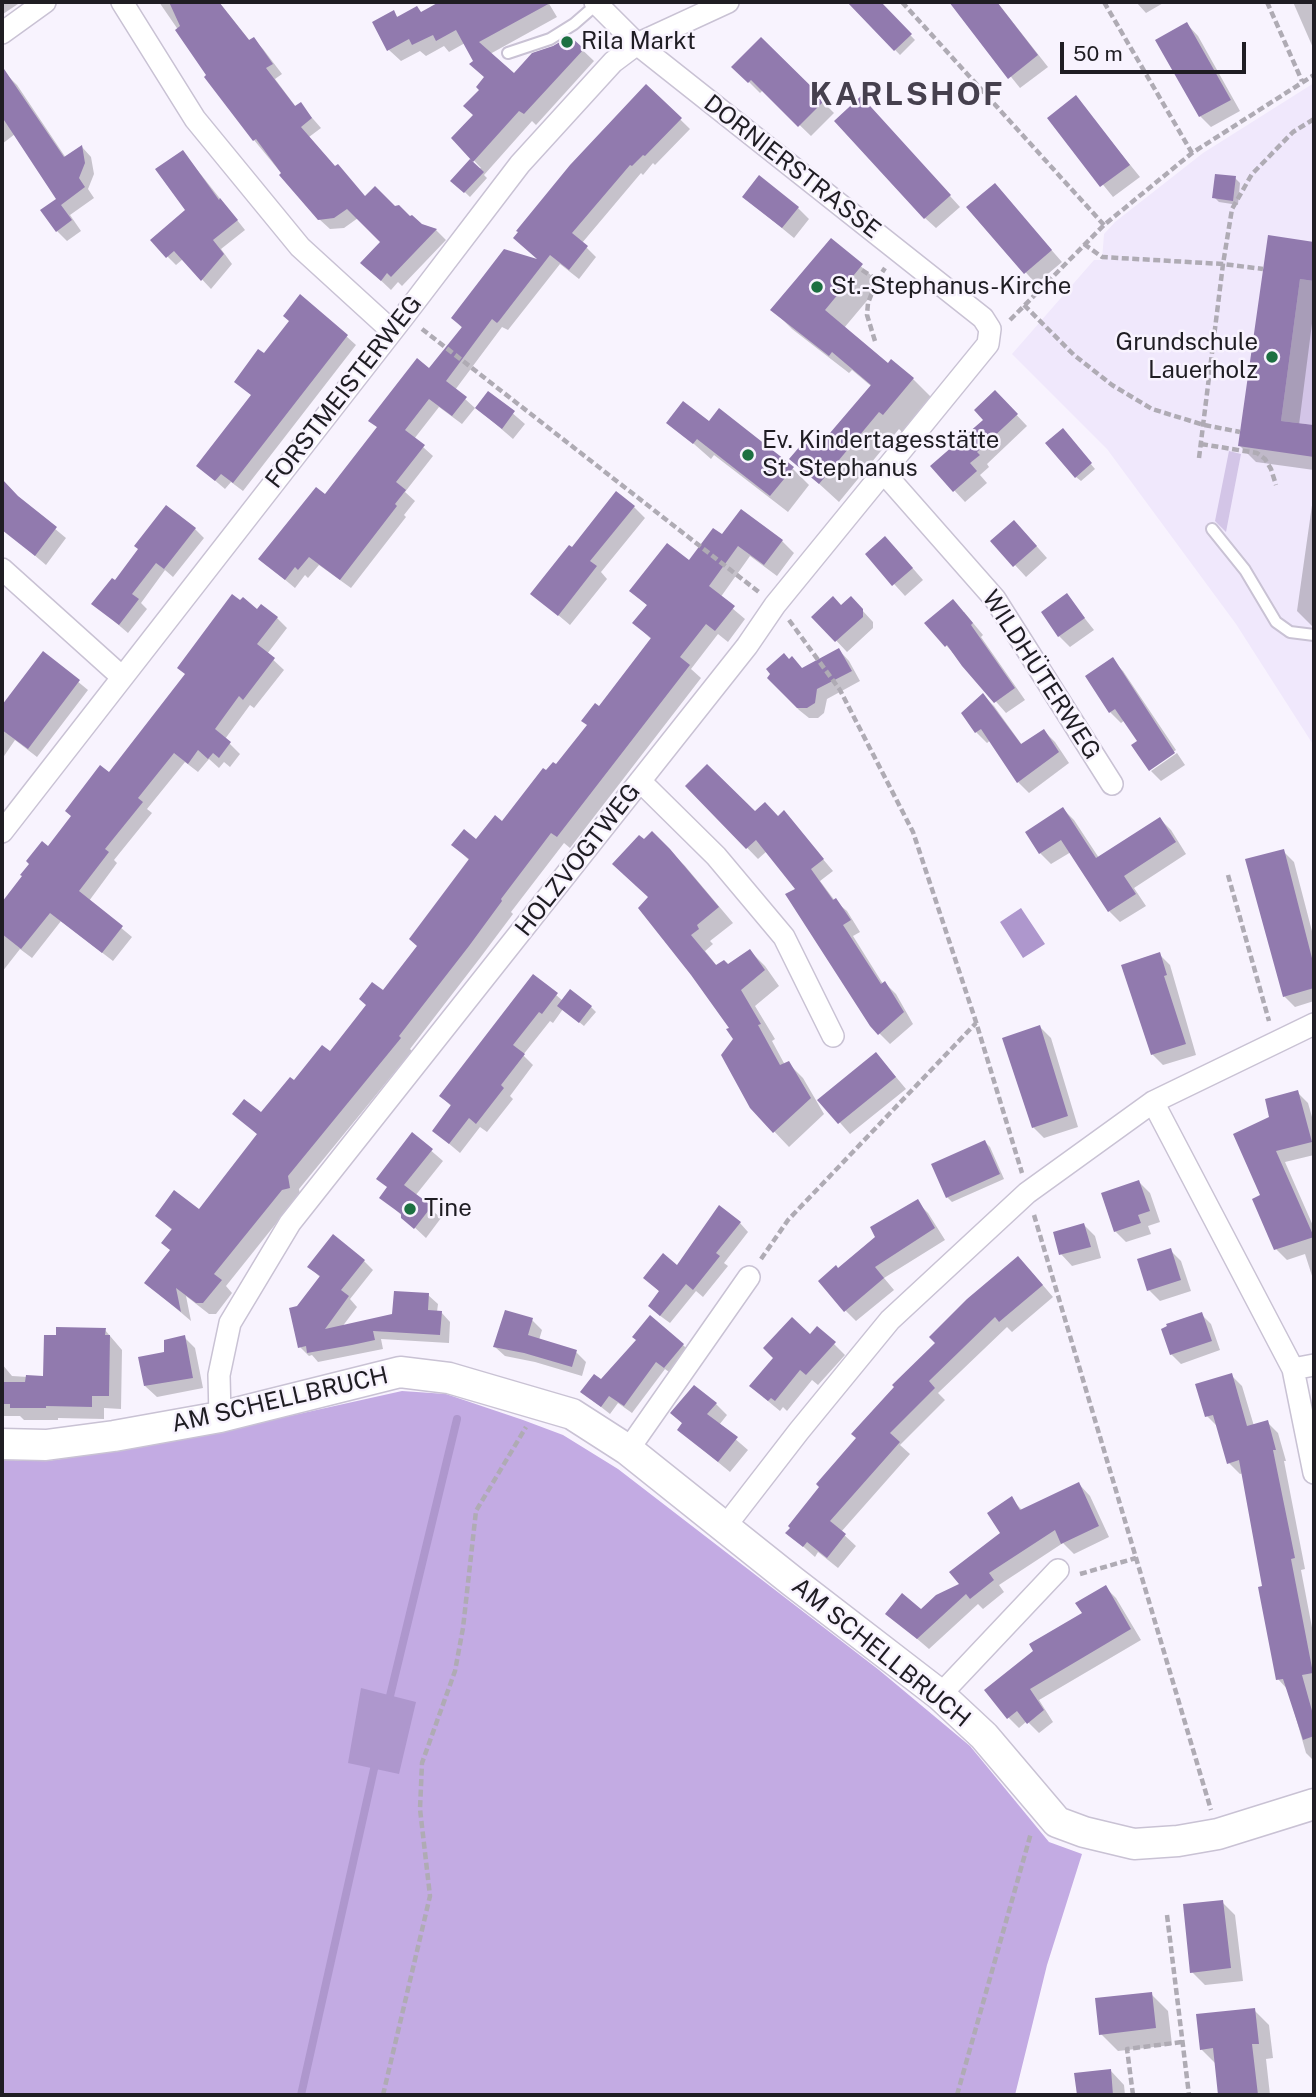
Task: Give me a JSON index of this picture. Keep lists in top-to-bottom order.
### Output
{
  "streets": {
    "street": [
      "DORNIERSTRASSE",
      "FORSTMEISTERWEG",
      "WILDHÜTERWEG",
      "HOLZVOGTWEG",
      "AM SCHELLBRUCH"
    ]
  },
  "crossings": [
    ["DORNIERSTRASSE", "FORSTMEISTERWEG"],
    ["DORNIERSTRASSE", "HOLZVOGTWEG"],
    ["WILDHÜTERWEG", "HOLZVOGTWEG"],
    ["HOLZVOGTWEG", "AM SCHELLBRUCH"]
  ],
  "districts": ["KARLSHOF"],
  "places": [
    "Rila Markt",
    "St.-Stephanus-Kirche",
    "Grundschule Lauerholz",
    "Ev. Kindertagesstätte St. Stephanus",
    "Tine"
  ],
  "scale_bar": "50 m"
}
